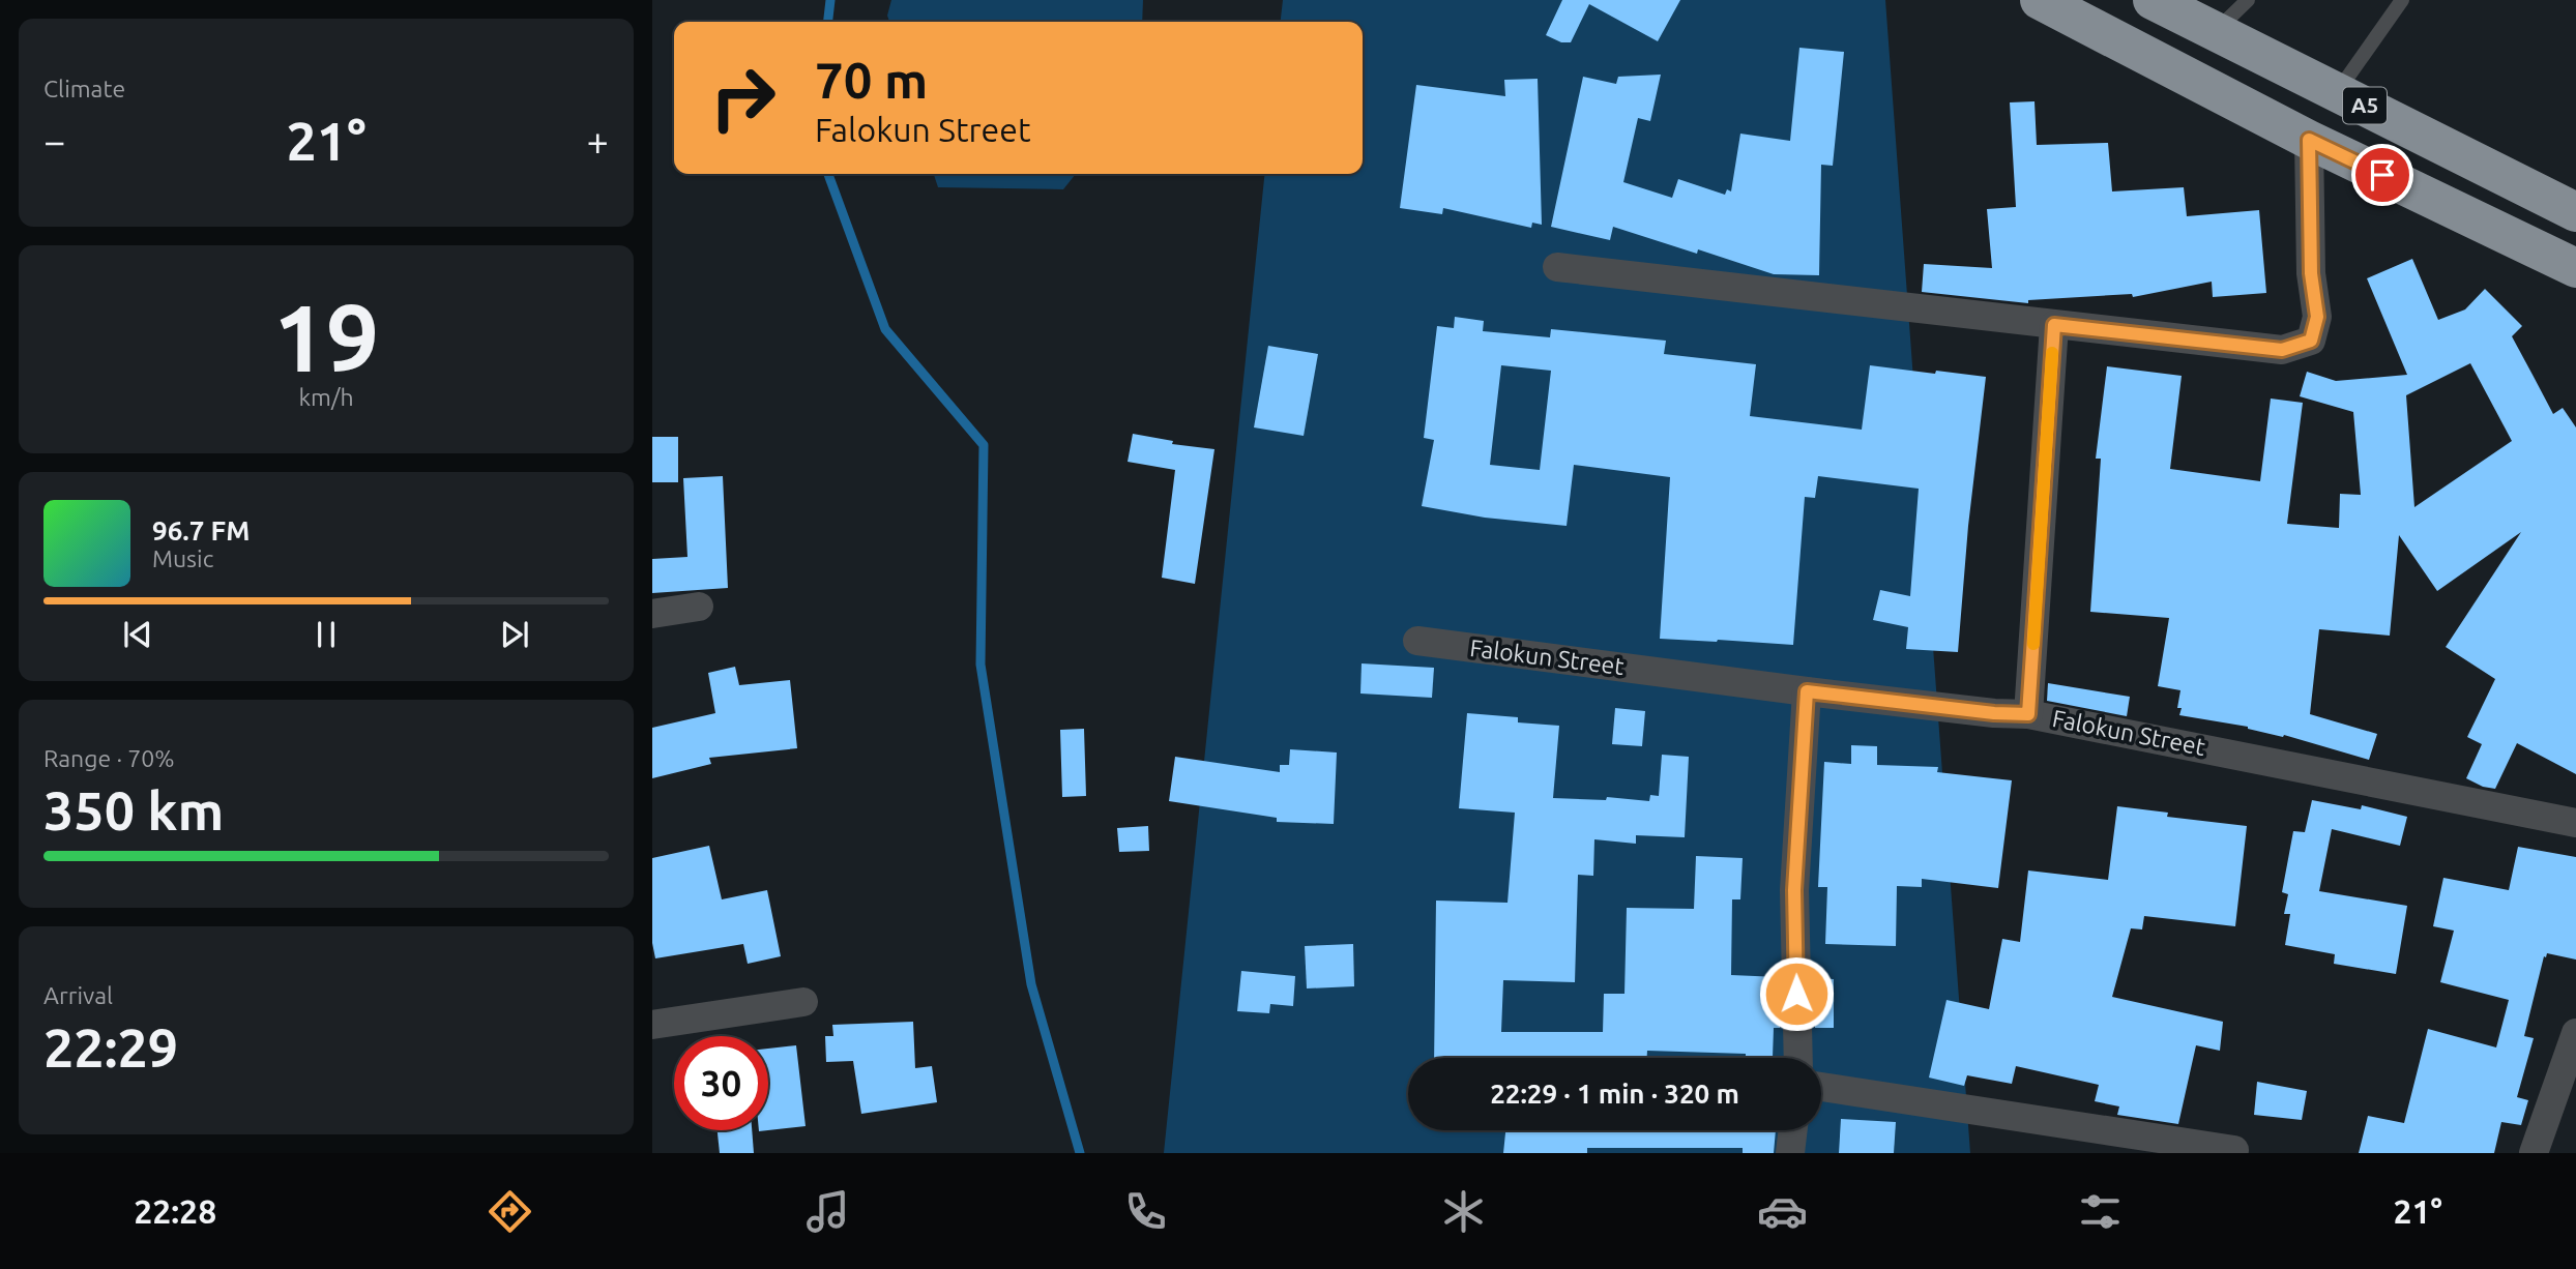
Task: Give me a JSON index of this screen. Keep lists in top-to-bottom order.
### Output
{
  "streets": {
    "highway": ["A5"],
    "street": ["Falokun Street"]
  },
  "page": {
    "tile": [
      "Climate",
      ["19", "km/h"],
      ["Range · 70%", "350 km"],
      ["Arrival", "22:29"]
    ],
    "turn": ["70 m", "Falokun Street"],
    "heat": ["−", "21°", "+"],
    "song": ["96.7 FM", "Music"],
    "limit": "30",
    "trip": "22:29 · 1 min · 320 m",
    "tabs": ["22:28", "21°"]
  }
}
